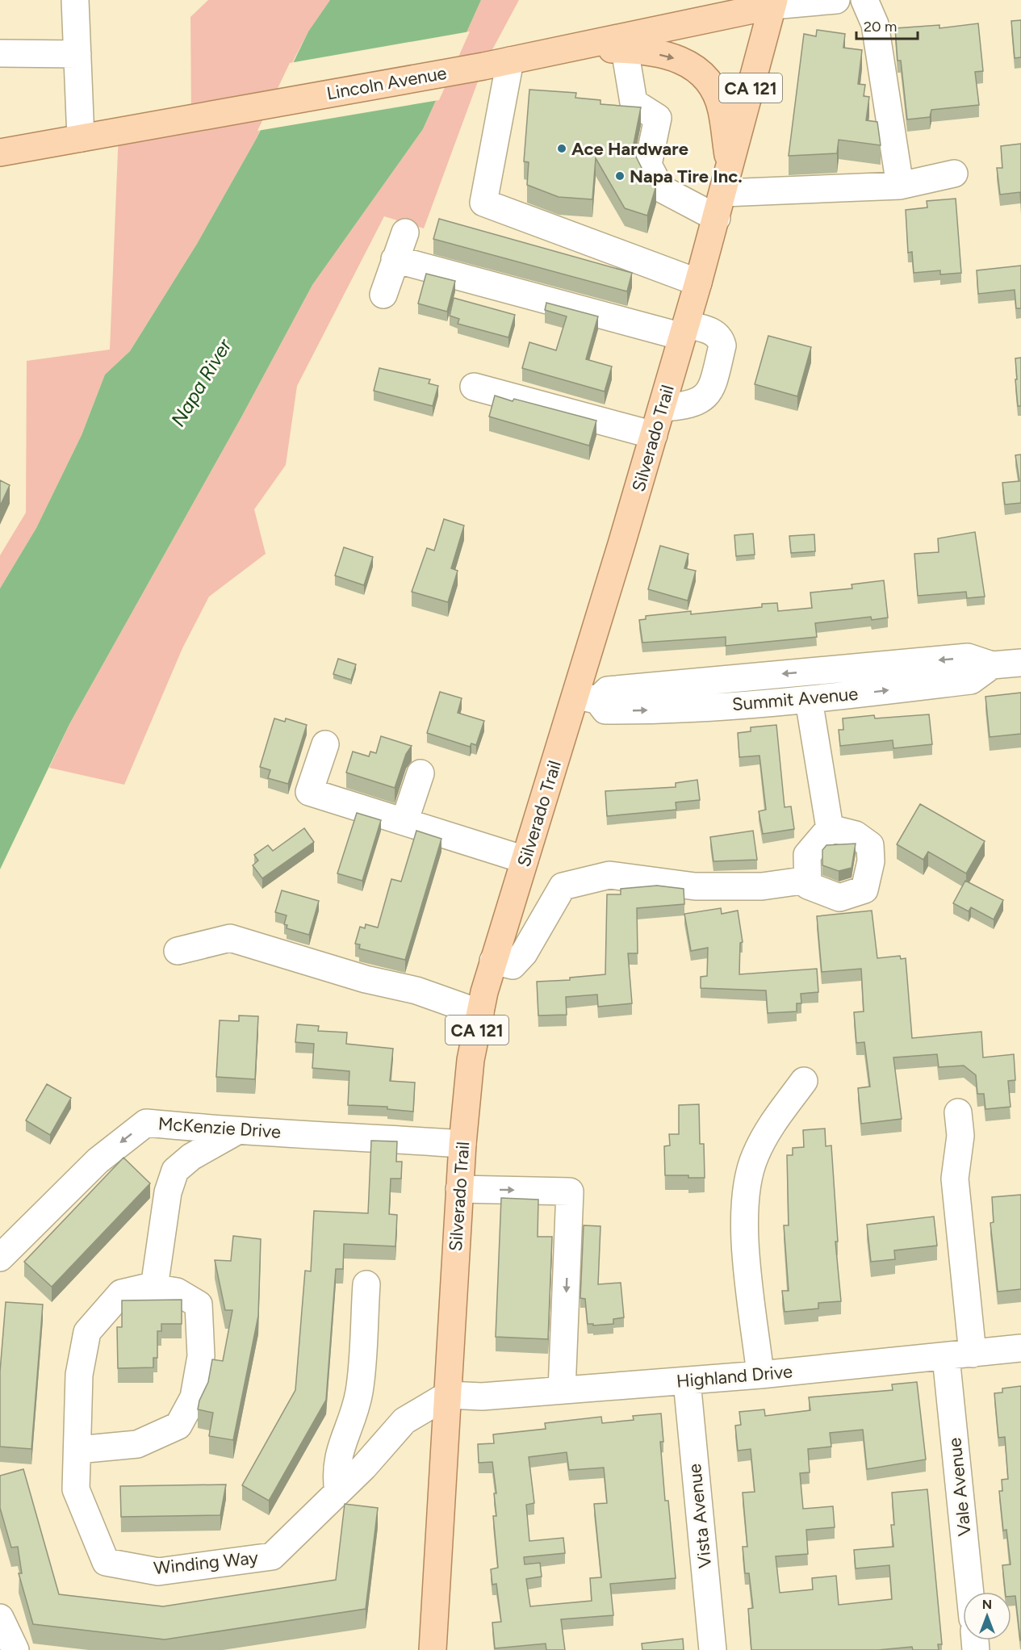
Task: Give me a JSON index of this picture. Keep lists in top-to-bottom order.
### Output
{
  "streets": {
    "main road": ["Lincoln Avenue", "CA 121", "Silverado Trail"],
    "street": [
      "Summit Avenue",
      "McKenzie Drive",
      "Highland Drive",
      "Vale Avenue",
      "Vista Avenue",
      "Winding Way"
    ]
  },
  "crossings": [
    ["Lincoln Avenue", "Silverado Trail"],
    ["Silverado Trail", "Summit Avenue"],
    ["Silverado Trail", "McKenzie Drive"],
    ["Silverado Trail", "Highland Drive"],
    ["Silverado Trail", "Winding Way"],
    ["Highland Drive", "Vale Avenue"],
    ["Highland Drive", "Vista Avenue"],
    ["Highland Drive", "Winding Way"]
  ],
  "one_way": ["McKenzie Drive"],
  "water": ["Napa River"],
  "places": ["Ace Hardware", "Napa Tire Inc."],
  "scale_bar": "20 m",
  "north": "top"
}
